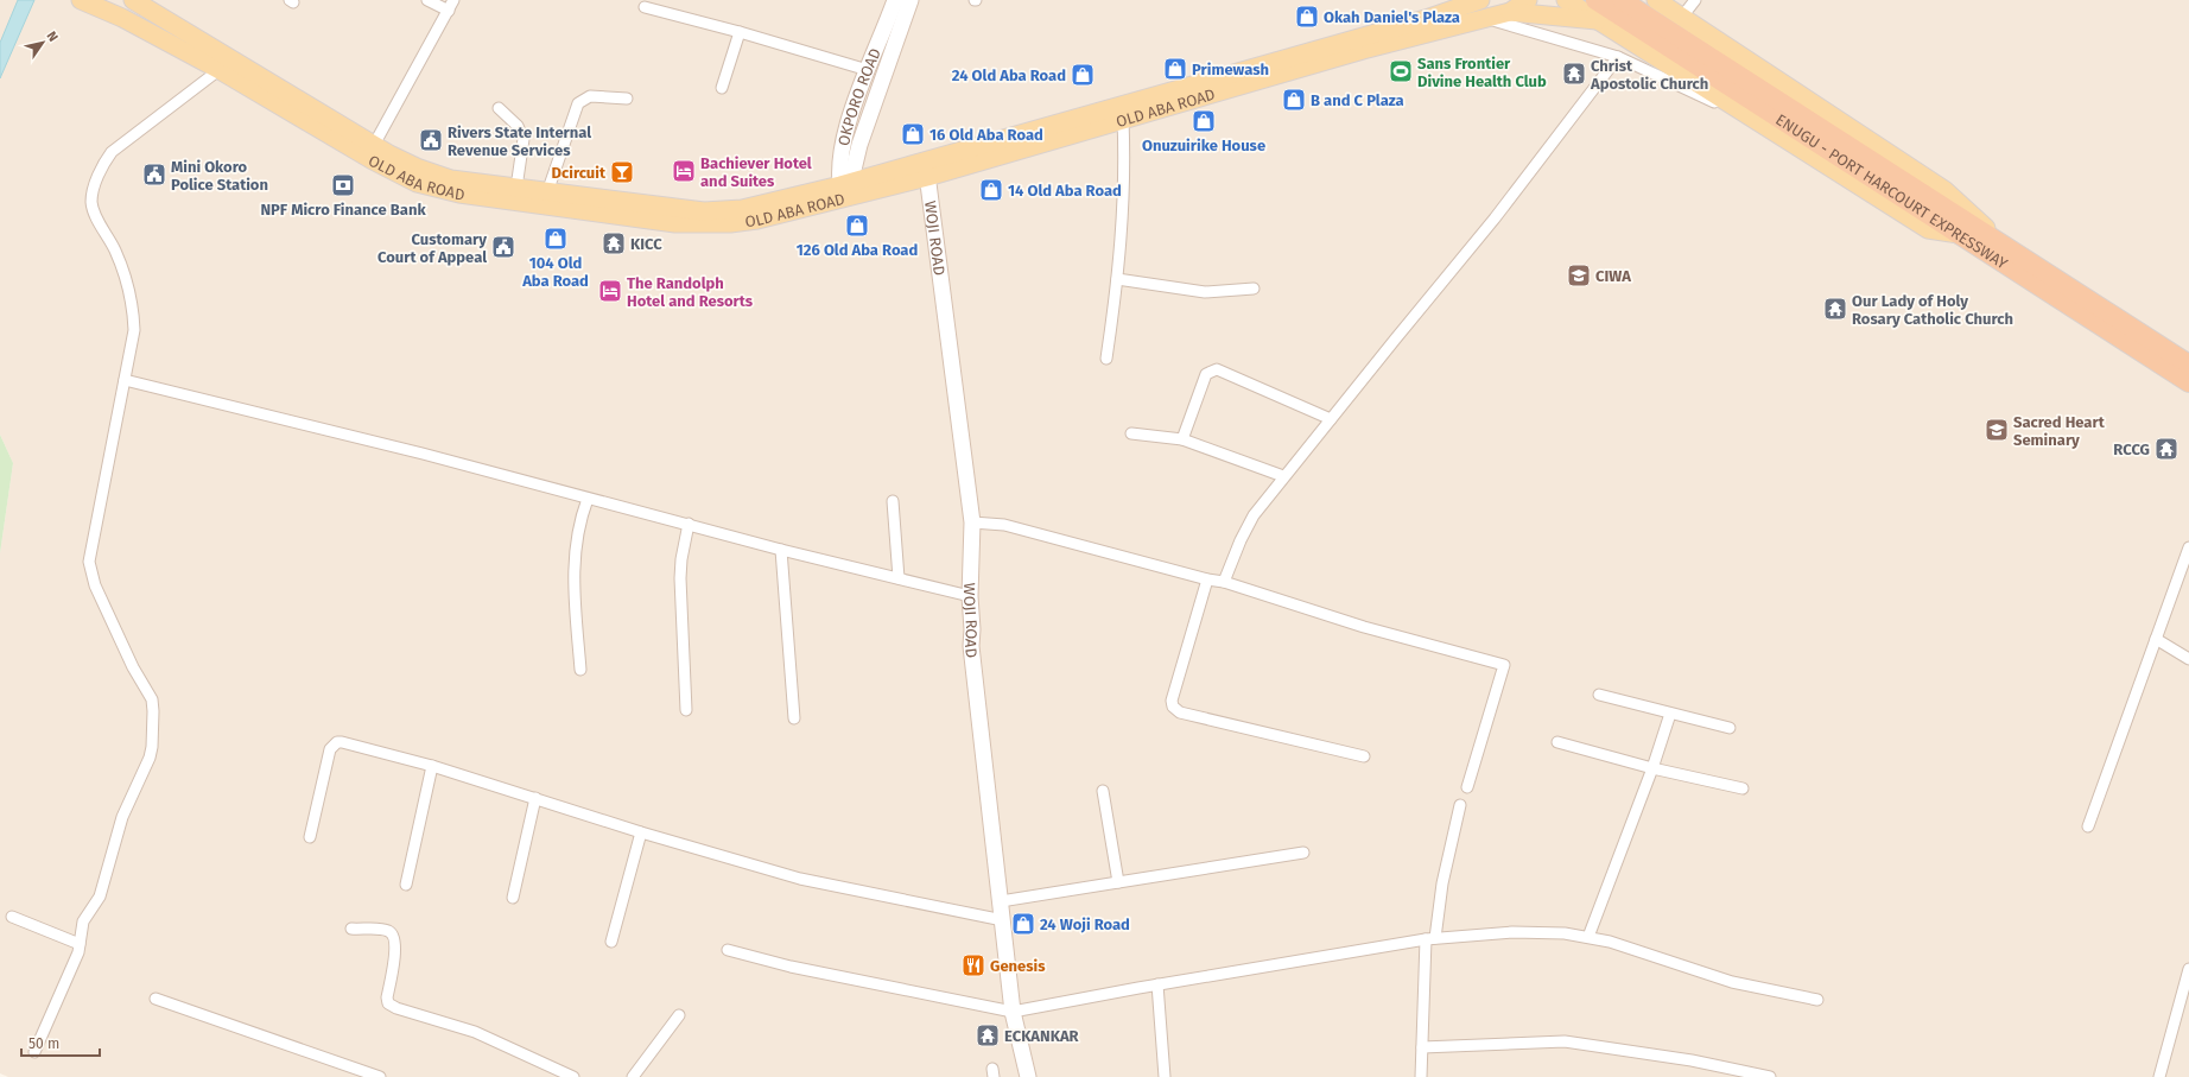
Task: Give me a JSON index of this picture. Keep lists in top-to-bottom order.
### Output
{
  "streets": {
    "highway": ["ENUGU - PORT HARCOURT EXPRESSWAY"],
    "main road": ["OKPORO ROAD", "OLD ABA ROAD", "WOJI ROAD"]
  },
  "crossings": [
    ["OKPORO ROAD", "OLD ABA ROAD"],
    ["OLD ABA ROAD", "WOJI ROAD"]
  ],
  "places": {
    "shop": [
      "Okah Daniel's Plaza",
      "Primewash",
      "24 Old Aba Road",
      "B and C Plaza",
      "Onuzuirike House",
      "16 Old Aba Road",
      "14 Old Aba Road",
      "126 Old Aba Road",
      "104 Old Aba Road",
      "24 Woji Road"
    ],
    "sports": ["Sans Frontier Divine Health Club"],
    "temple": [
      "Christ Apostolic Church",
      "KICC",
      "Our Lady of Holy Rosary Catholic Church",
      "RCCG",
      "ECKANKAR"
    ],
    "public building": ["Rivers State Internal Revenue Services", "Mini Okoro Police Station", "Customary Court of Appeal"],
    "hotel": ["Bachiever Hotel and Suites", "The Randolph Hotel and Resorts"],
    "bar": ["Dcircuit"],
    "bank": ["NPF Micro Finance Bank"],
    "school or university": ["CIWA", "Sacred Heart Seminary"],
    "restaurant": ["Genesis"]
  },
  "scale_bar": "50 m",
  "north": "top right"
}
